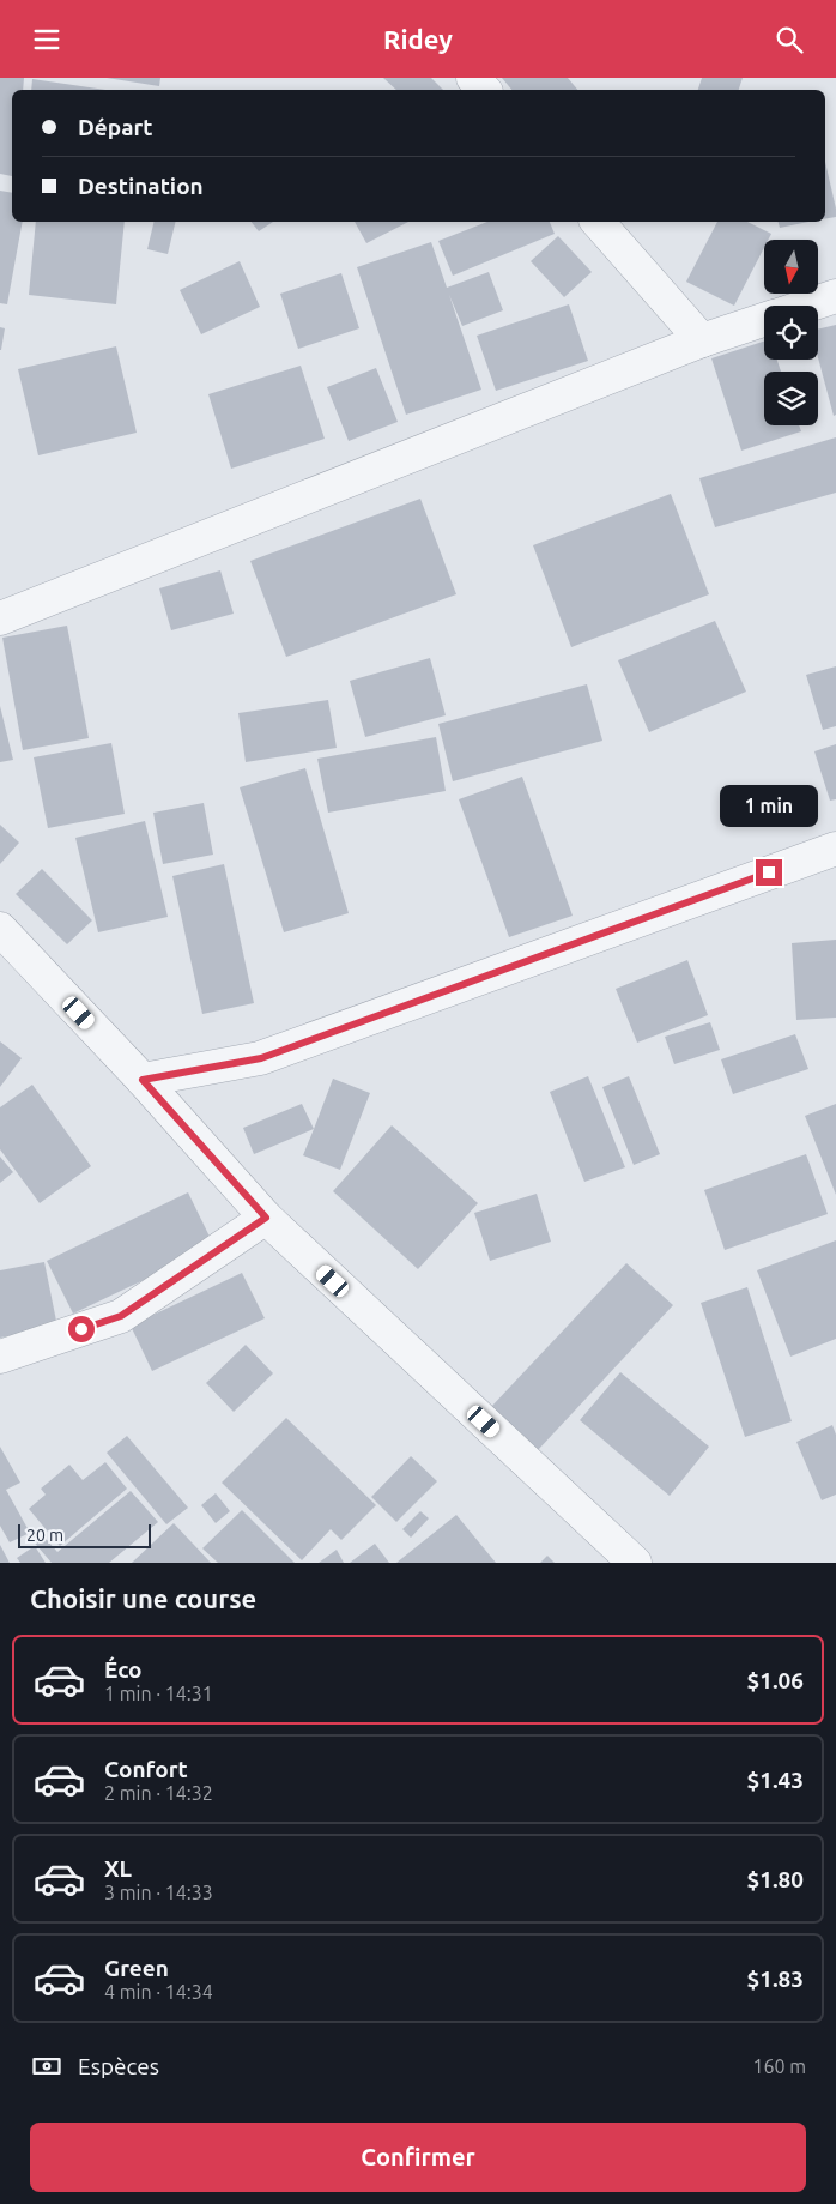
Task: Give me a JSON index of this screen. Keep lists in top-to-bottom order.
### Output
{
  "scale_bar": "20 m",
  "north": "bottom",
  "page": {
    "header": "Ridey",
    "banner": ["Départ", "Destination"],
    "bubble": "1 min",
    "scale": "20 m",
    "heading": "Choisir une course",
    "list": [
      {
        "name": "Éco",
        "note": "1 min · 14:31",
        "value": "$1.06"
      },
      {
        "name": "Confort",
        "note": "2 min · 14:32",
        "value": "$1.43"
      },
      {
        "name": "XL",
        "note": "3 min · 14:33",
        "value": "$1.80"
      },
      {
        "name": "Green",
        "note": "4 min · 14:34",
        "value": "$1.83"
      }
    ],
    "pay": ["Espèces", "160 m"],
    "buttons": "Confirmer"
  }
}
